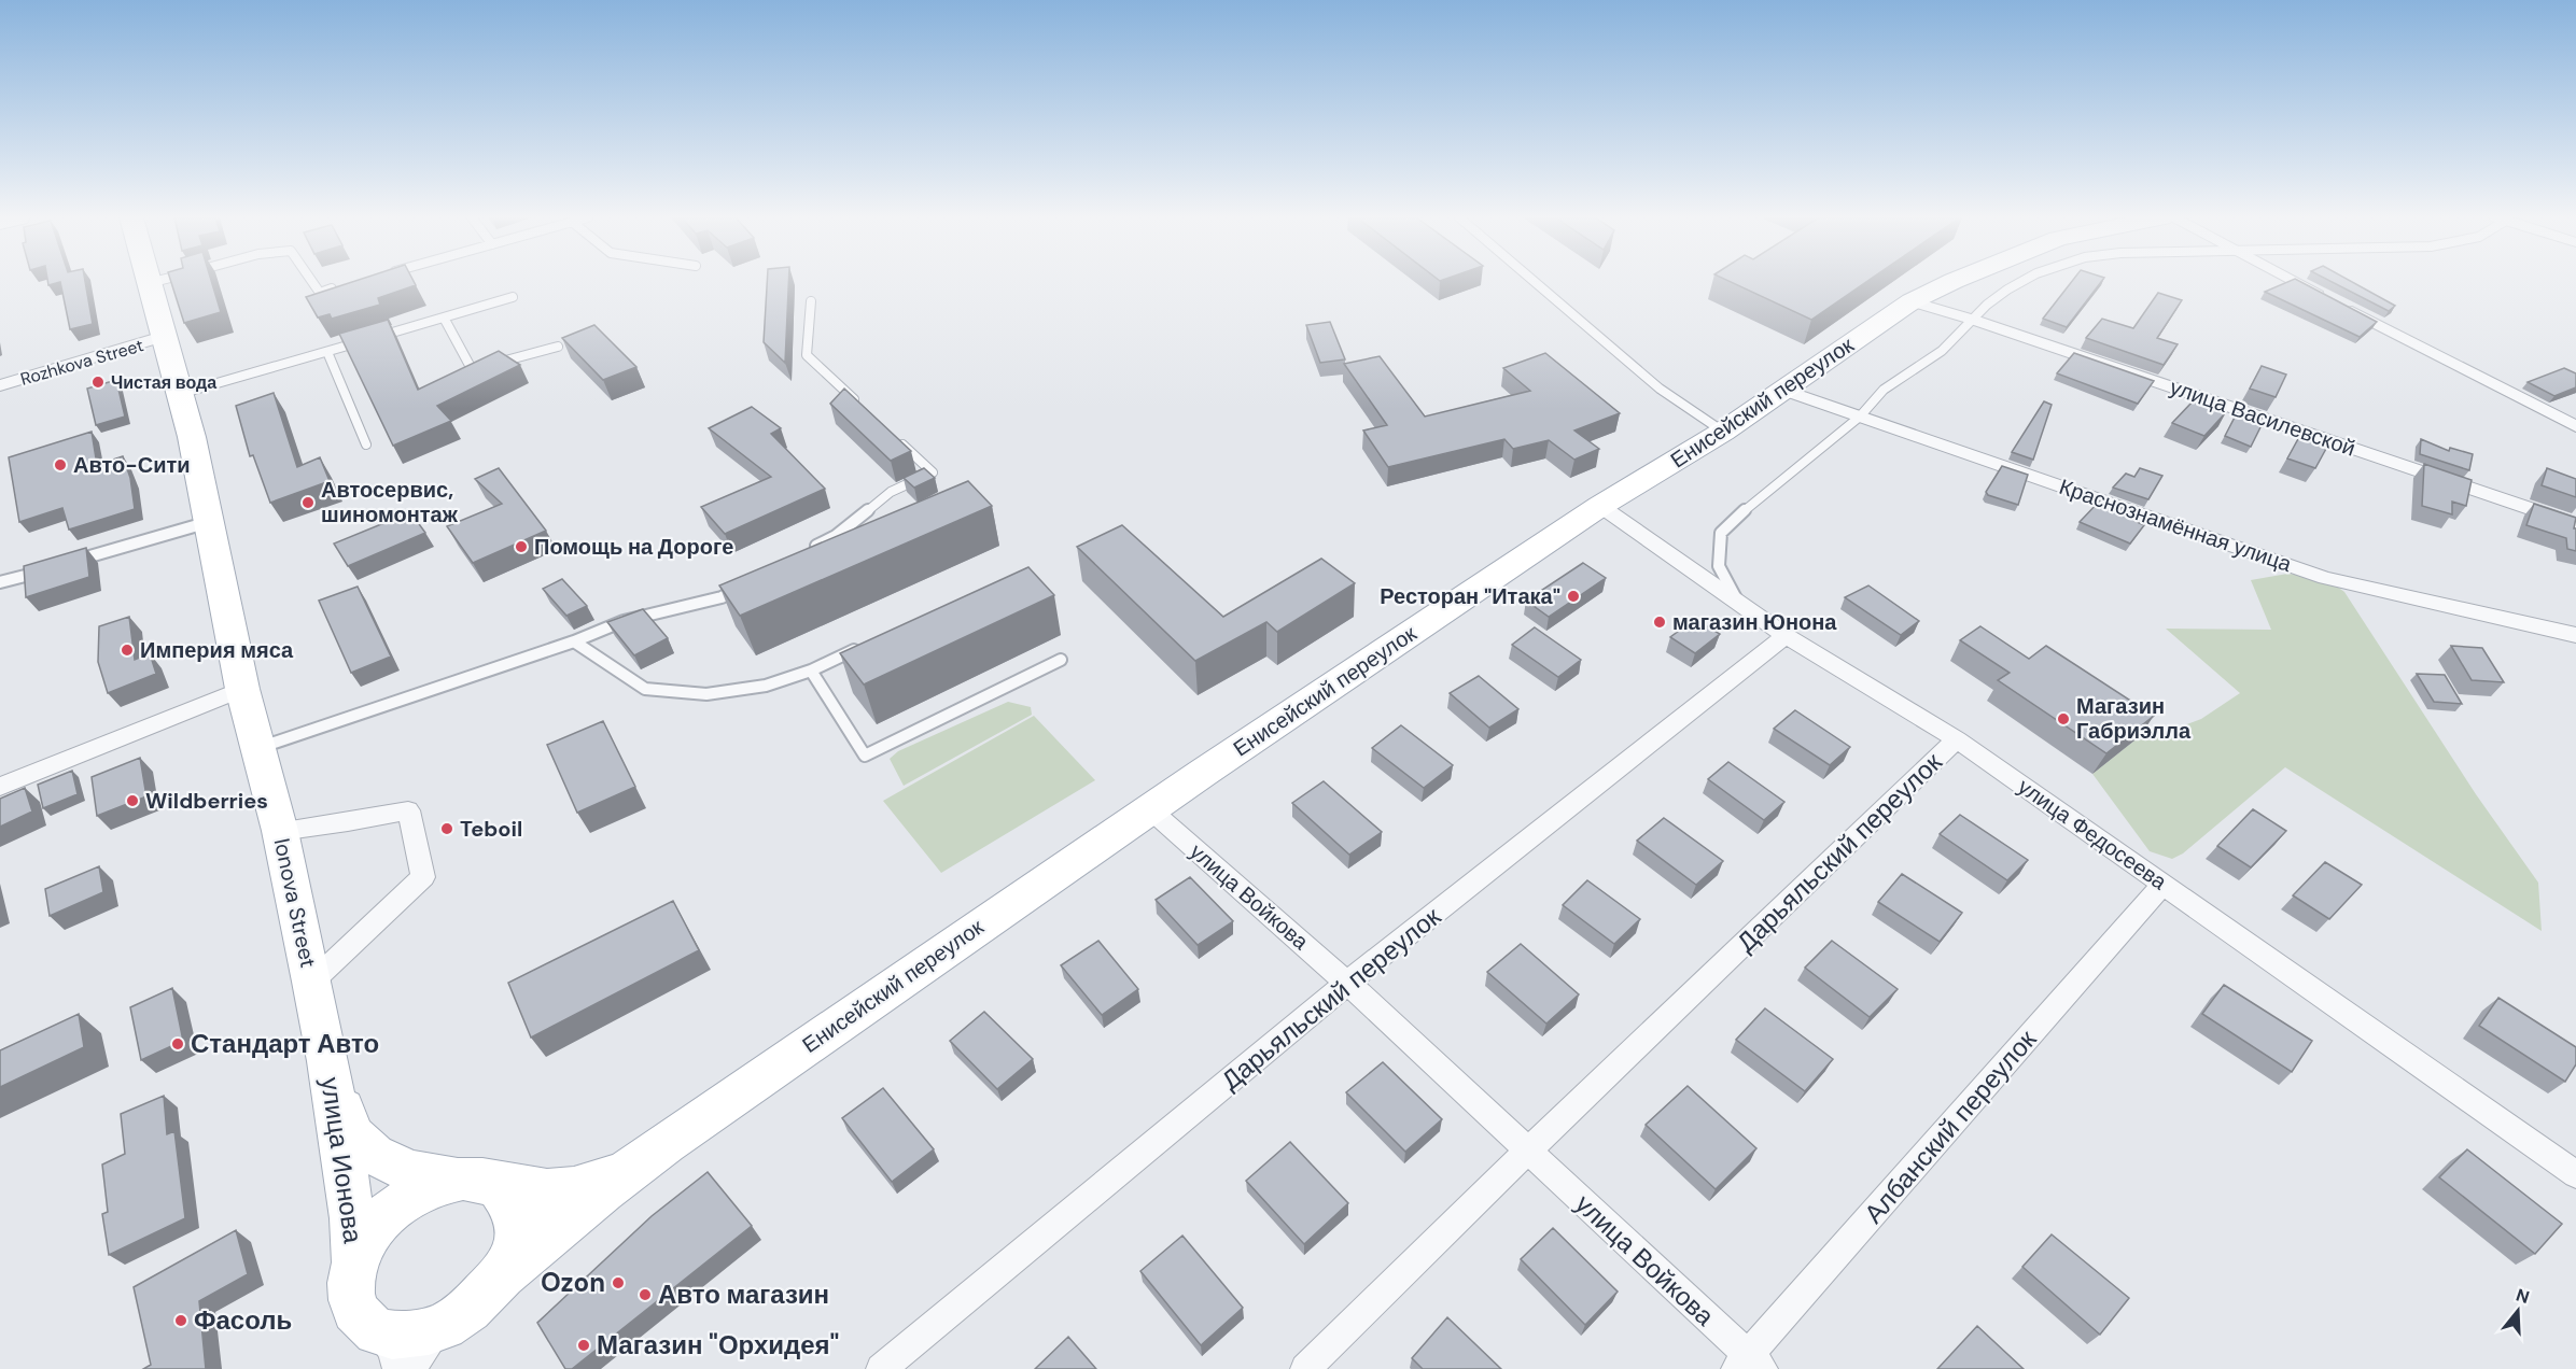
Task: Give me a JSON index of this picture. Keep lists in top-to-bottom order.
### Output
{
  "streets": {
    "main road": ["Енисейский переулок", "Ionova Street", "улица Ионова"],
    "street": [
      "Rozhkova Street",
      "улица Василевской",
      "Краснознамённая улица",
      "улица Федосеева",
      "Дарьяльский переулок",
      "улица Войкова",
      "Албанский переулок"
    ]
  },
  "crossings": [
    ["Rozhkova Street", "Ionova Street"],
    ["Енисейский переулок", "улица Василевской"],
    ["Енисейский переулок", "Краснознамённая улица"],
    ["Енисейский переулок", "улица Федосеева"],
    ["Енисейский переулок", "улица Войкова"],
    ["улица Федосеева", "Дарьяльский переулок"],
    ["улица Федосеева", "Албанский переулок"],
    ["Дарьяльский переулок", "улица Войкова"],
    ["улица Войкова", "Албанский переулок"],
    ["Ionova Street", "улица Ионова"]
  ],
  "places": [
    "Чистая вода",
    "Авто-Сити",
    "Автосервис, шиномонтаж",
    "Помощь на Дороге",
    "Ресторан \"Итака\"",
    "магазин Юнона",
    "Империя мяса",
    "Магазин Габриэлла",
    "Wildberries",
    "Teboil",
    "Стандарт Авто",
    "Ozon",
    "Авто магазин",
    "Фасоль",
    "Магазин \"Орхидея\""
  ],
  "north": "top"
}
